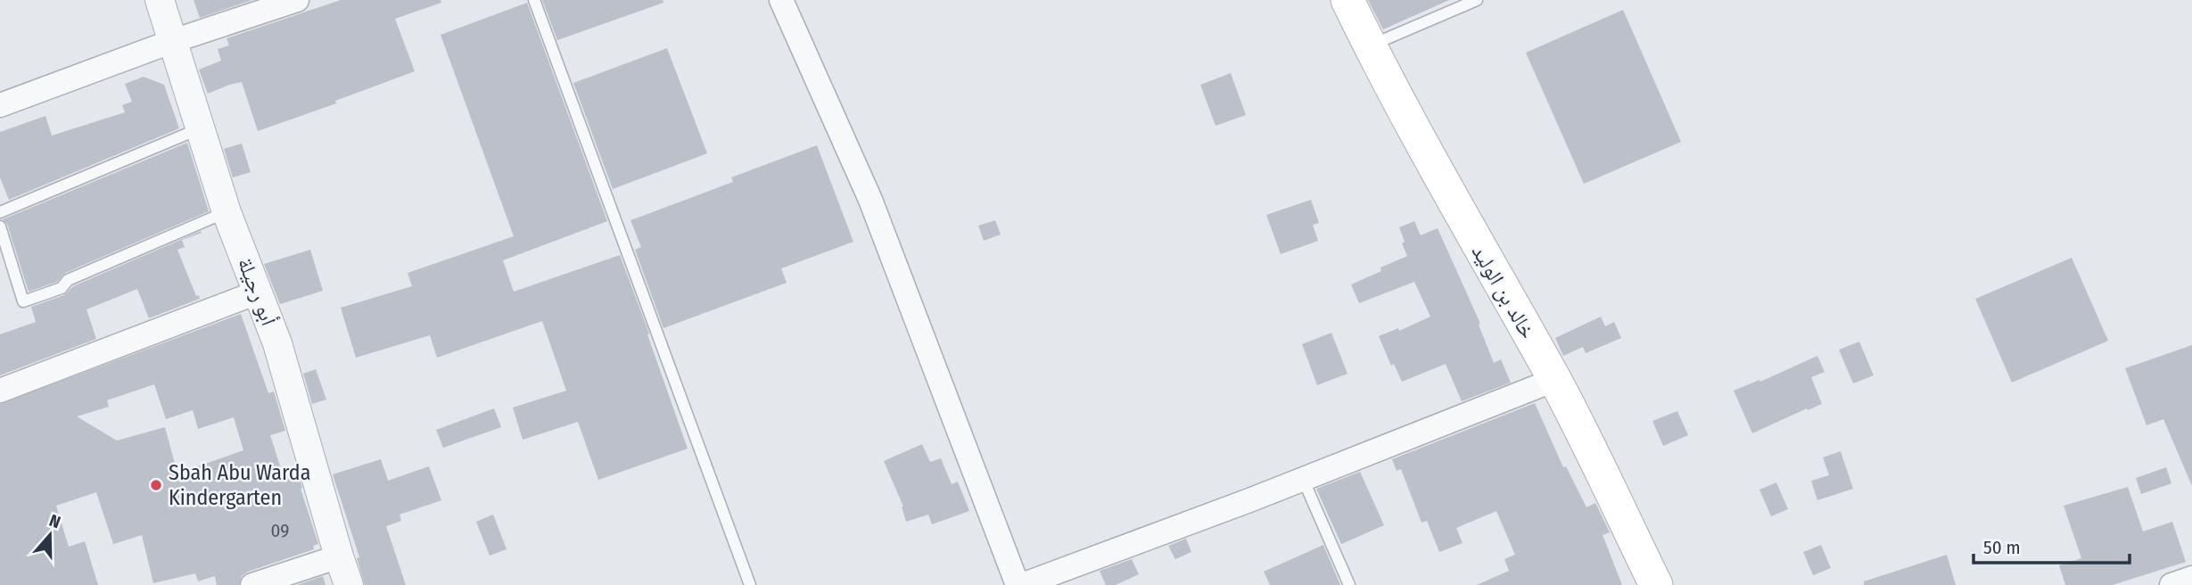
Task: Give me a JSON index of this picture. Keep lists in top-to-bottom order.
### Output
{
  "streets": {
    "main road": ["خالد بن الوليد"],
    "street": ["أبو رجيلة"]
  },
  "places": ["Sbah Abu Warda Kindergarten"],
  "house_numbers": ["09"],
  "scale_bar": "50 m",
  "north": "top"
}
